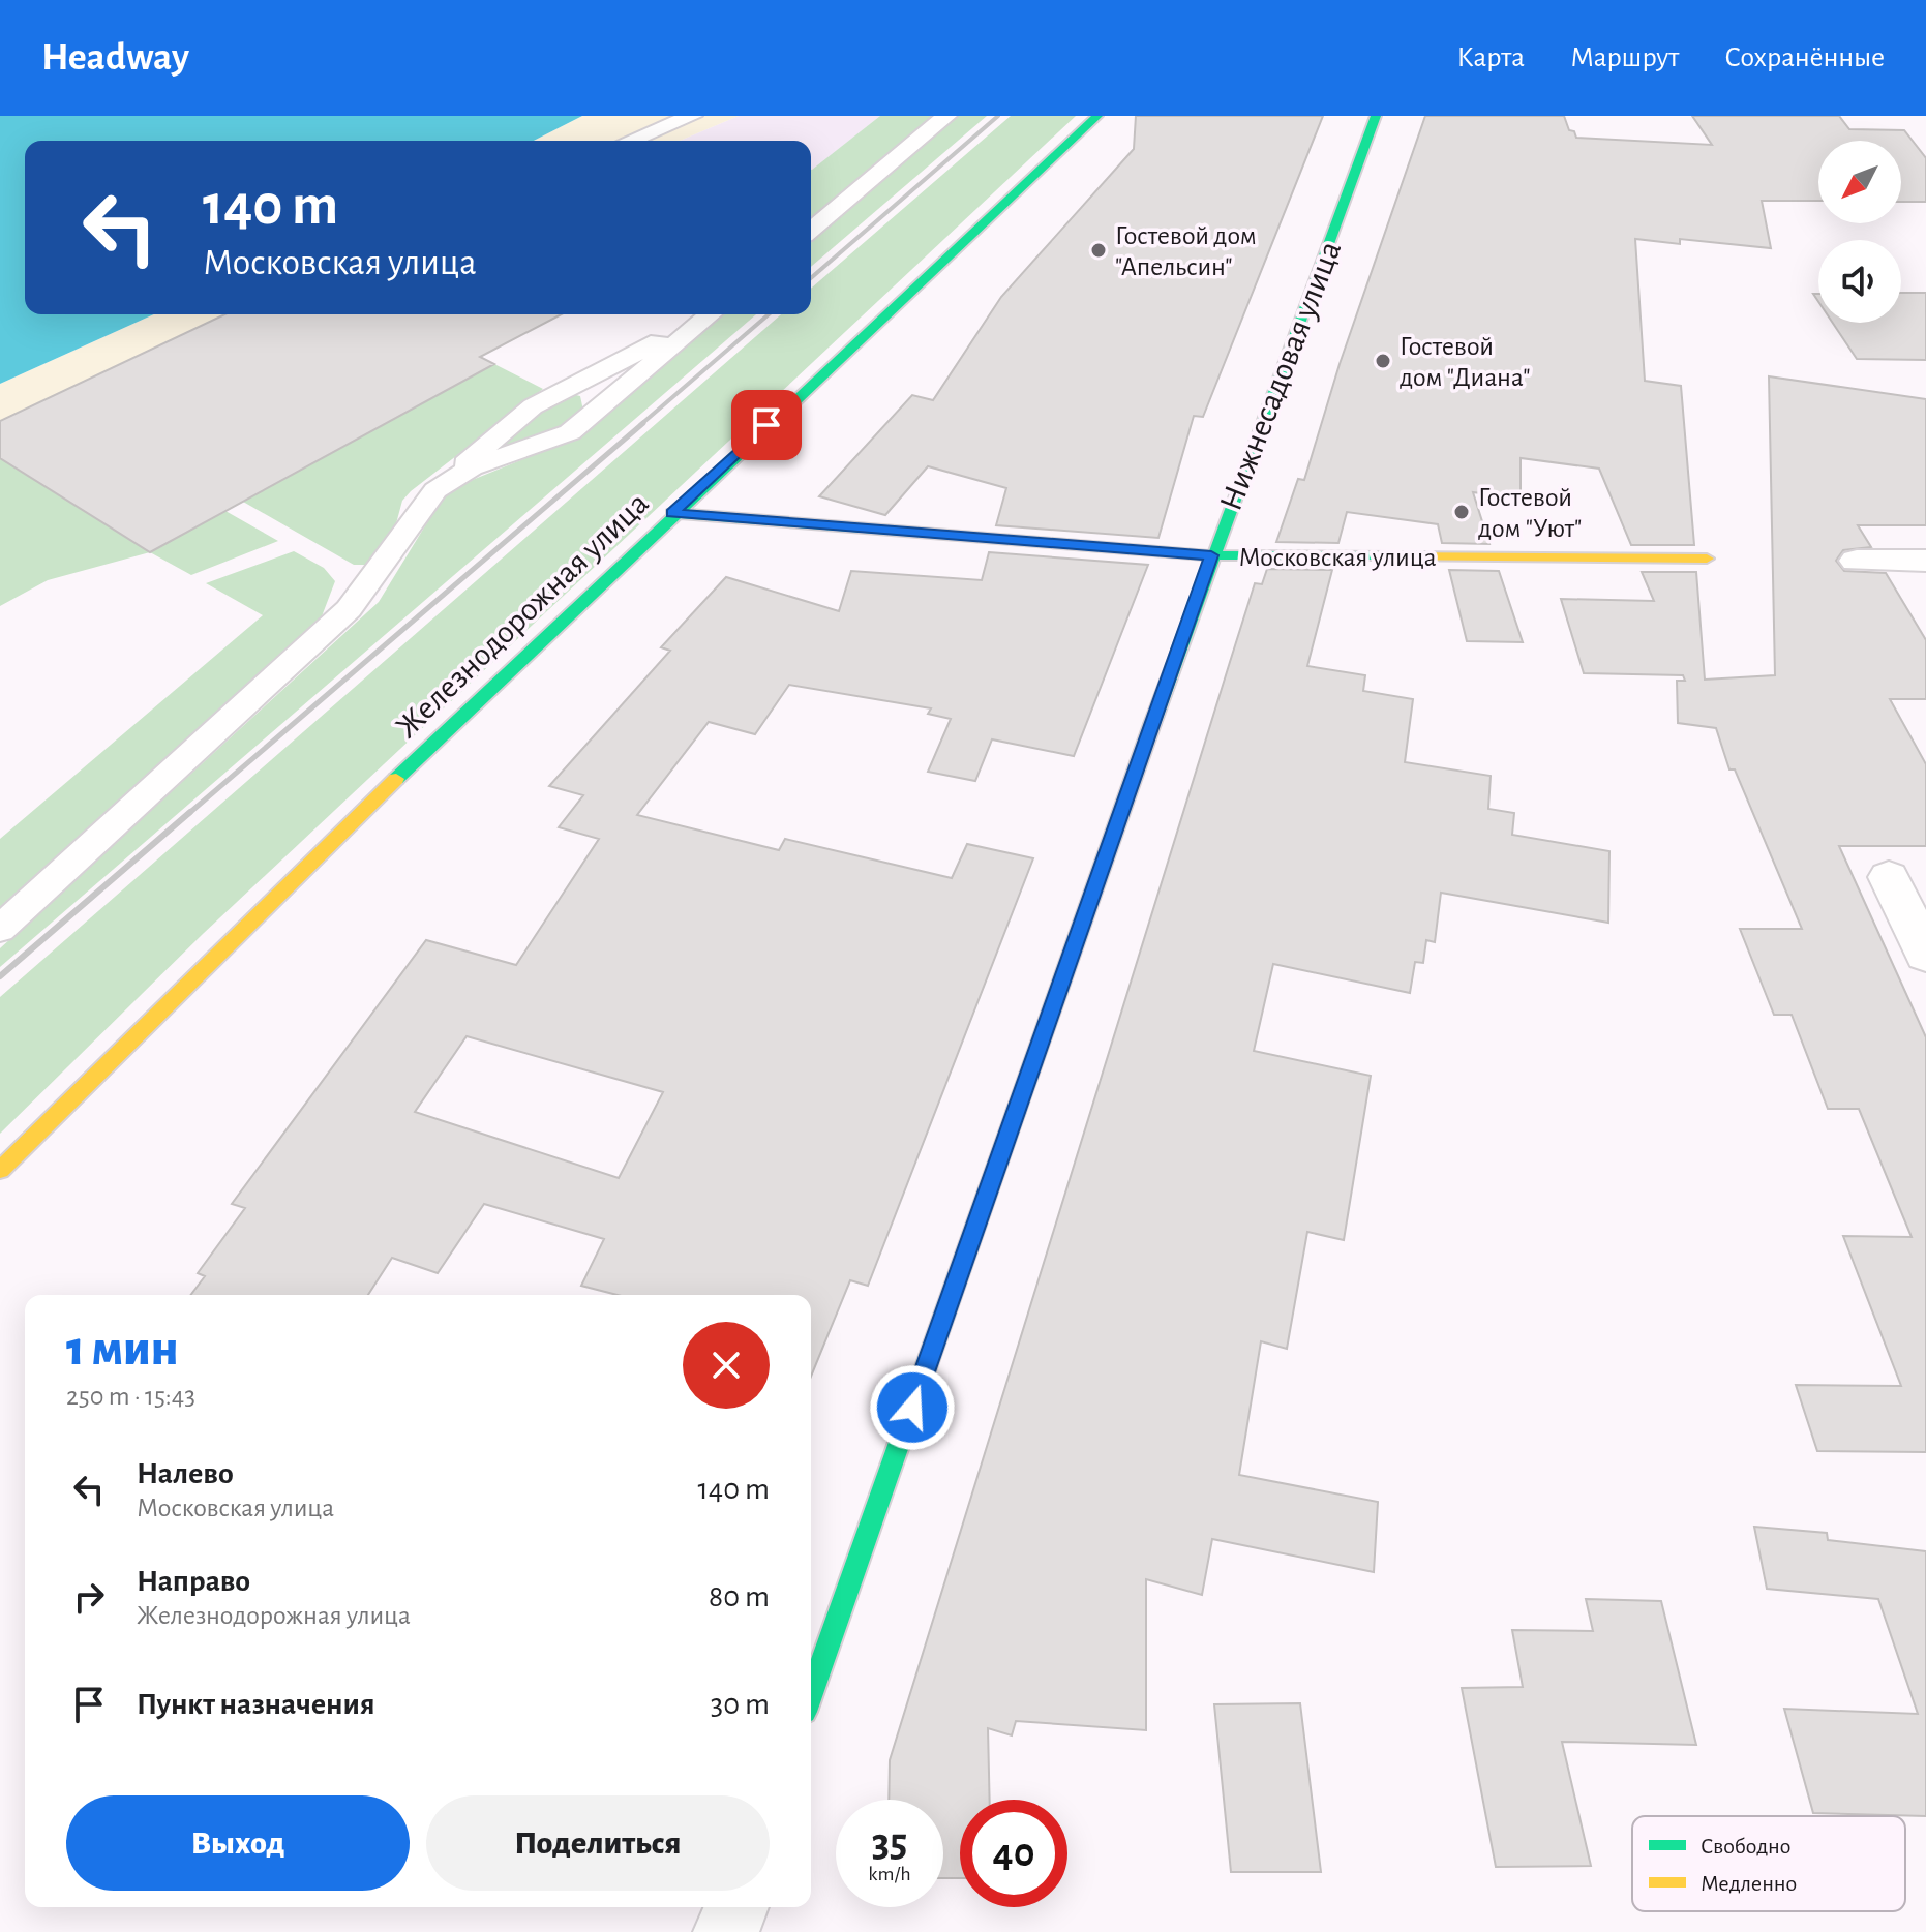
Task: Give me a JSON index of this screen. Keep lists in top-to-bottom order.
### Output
{
  "streets": {
    "street": ["Нижнесадовая улица", "Московская улица", "Железнодорожная улица"]
  },
  "crossings": [
    ["Нижнесадовая улица", "Московская улица"],
    ["Московская улица", "Железнодорожная улица"]
  ],
  "places": ["Гостевой дом \"Апельсин\"", "Гостевой дом \"Диана\"", "Гостевой дом \"Уют\""],
  "legend": ["Свободно", "Медленно"],
  "north": "bottom left",
  "page": {
    "header": "Headway",
    "nav": ["Карта", "Маршрут", "Сохранённые"],
    "turn": ["140 m", "Московская улица"],
    "heading": ["1 мин", "250 m · 15:43"],
    "list": [
      {
        "name": "Налево",
        "note": "Московская улица",
        "value": "140 m"
      },
      {
        "name": "Направо",
        "note": "Железнодорожная улица",
        "value": "80 m"
      },
      {
        "name": "Пункт назначения",
        "value": "30 m"
      }
    ],
    "buttons": ["Выход", "Поделиться"],
    "speed": "35 km/h",
    "limit": "40"
  }
}
